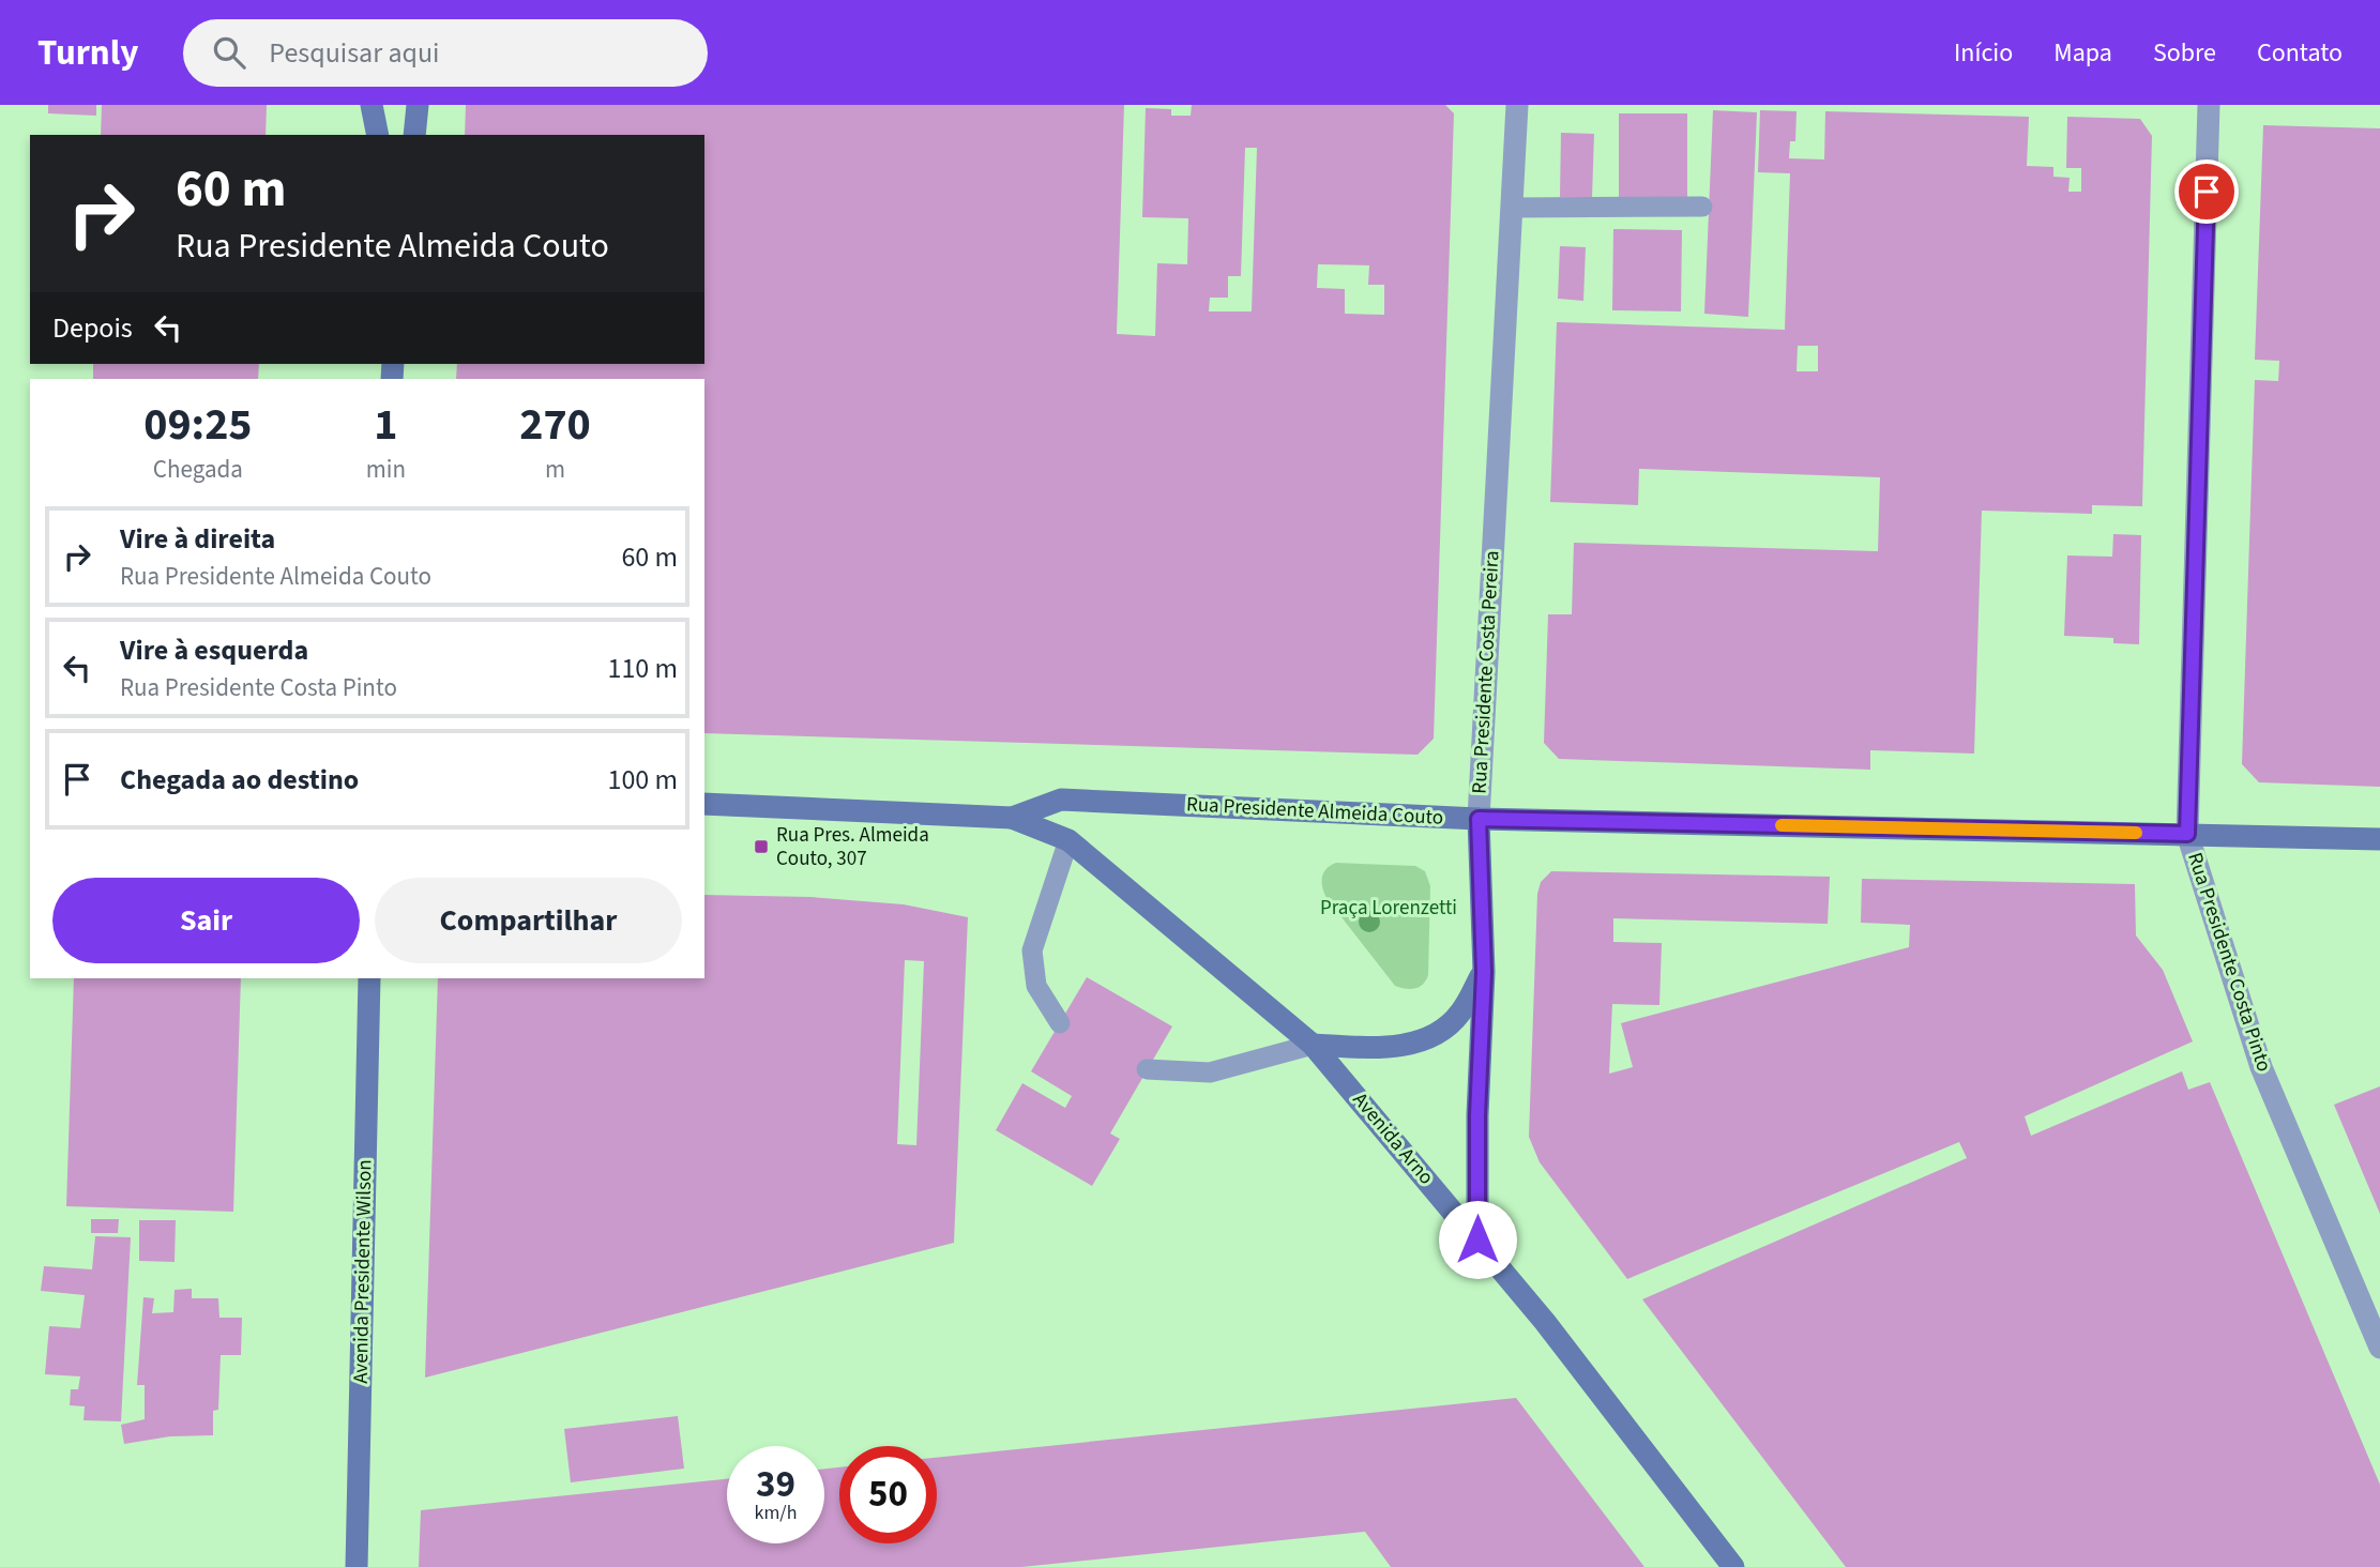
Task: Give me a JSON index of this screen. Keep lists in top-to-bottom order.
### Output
{
  "streets": {
    "main road": [
      "Rua Presidente Costa Pereira",
      "Rua Presidente Almeida Couto",
      "Avenida Arno",
      "Avenida Presidente Wilson"
    ],
    "street": ["Rua Presidente Costa Pinto"]
  },
  "crossings": [
    ["Rua Presidente Costa Pereira", "Rua Presidente Almeida Couto"],
    ["Rua Presidente Costa Pereira", "Avenida Arno"],
    ["Rua Presidente Almeida Couto", "Rua Presidente Costa Pinto"],
    ["Rua Presidente Almeida Couto", "Avenida Arno"]
  ],
  "parks": ["Praça Lorenzetti"],
  "places": {
    "transit": ["Rua Pres. Almeida Couto, 307"]
  },
  "page": {
    "header": "Turnly",
    "search": "Pesquisar aqui",
    "nav": [
      "Início",
      "Mapa",
      "Sobre",
      "Contato"
    ],
    "turn": ["60 m", "Rua Presidente Almeida Couto"],
    "then": "Depois",
    "eta": [
      "09:25",
      "Chegada",
      "1",
      "min",
      "270",
      "m"
    ],
    "list": [
      {
        "name": "Vire à direita",
        "note": "Rua Presidente Almeida Couto",
        "value": "60 m"
      },
      {
        "name": "Vire à esquerda",
        "note": "Rua Presidente Costa Pinto",
        "value": "110 m"
      },
      {
        "name": "Chegada ao destino",
        "value": "100 m"
      }
    ],
    "buttons": ["Sair", "Compartilhar"],
    "speed": "39 km/h",
    "limit": "50"
  }
}
